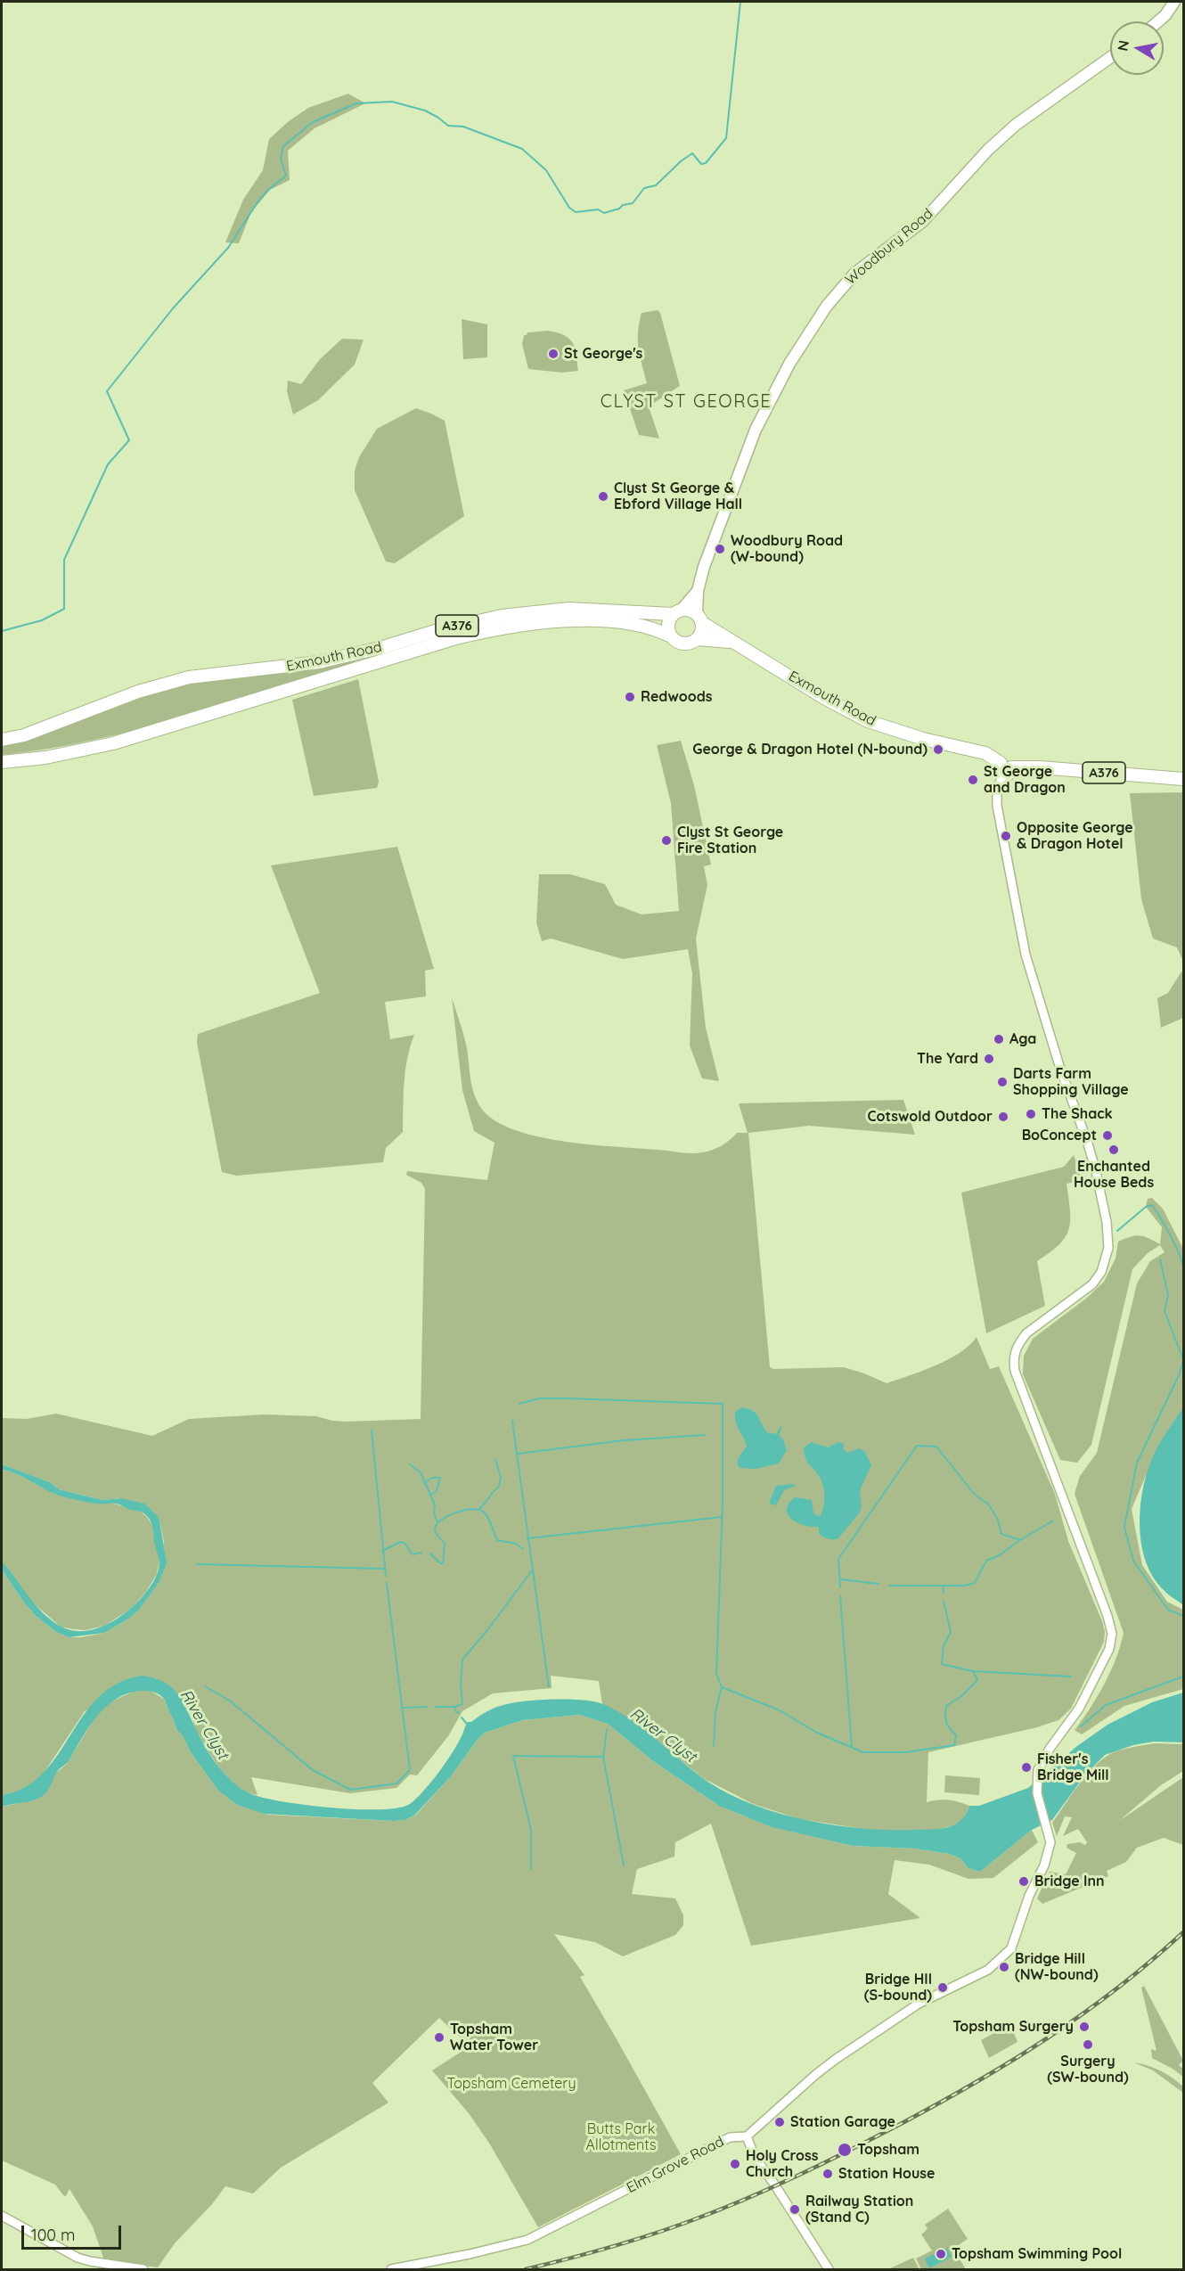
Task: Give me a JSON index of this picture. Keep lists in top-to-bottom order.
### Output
{
  "streets": {
    "highway": ["A376", "Exmouth Road"],
    "main road": ["Woodbury Road"],
    "street": ["Elm Grove Road"]
  },
  "crossings": [
    ["A376", "Exmouth Road"]
  ],
  "districts": ["CLYST ST GEORGE"],
  "water": ["River Clyst"],
  "parks": ["Topsham Cemetery", "Butts Park Allotments"],
  "places": [
    "St George's",
    "Clyst St George & Ebford Village Hall",
    "Woodbury Road (W-bound)",
    "Redwoods",
    "George & Dragon Hotel (N-bound)",
    "St George and Dragon",
    "Opposite George & Dragon Hotel",
    "Clyst St George Fire Station",
    "Aga",
    "The Yard",
    "Darts Farm Shopping Village",
    "The Shack",
    "Cotswold Outdoor",
    "BoConcept",
    "Enchanted House Beds",
    "Fisher's Bridge Mill",
    "Bridge Inn",
    "Bridge Hill (NW-bound)",
    "Bridge Hll (S-bound)",
    "Topsham Surgery",
    "Topsham Water Tower",
    "Surgery (SW-bound)",
    "Station Garage",
    "Topsham",
    "Holy Cross Church",
    "Station House",
    "Railway Station (Stand C)",
    "Topsham Swimming Pool"
  ],
  "scale_bar": "100 m",
  "north": "left"
}
